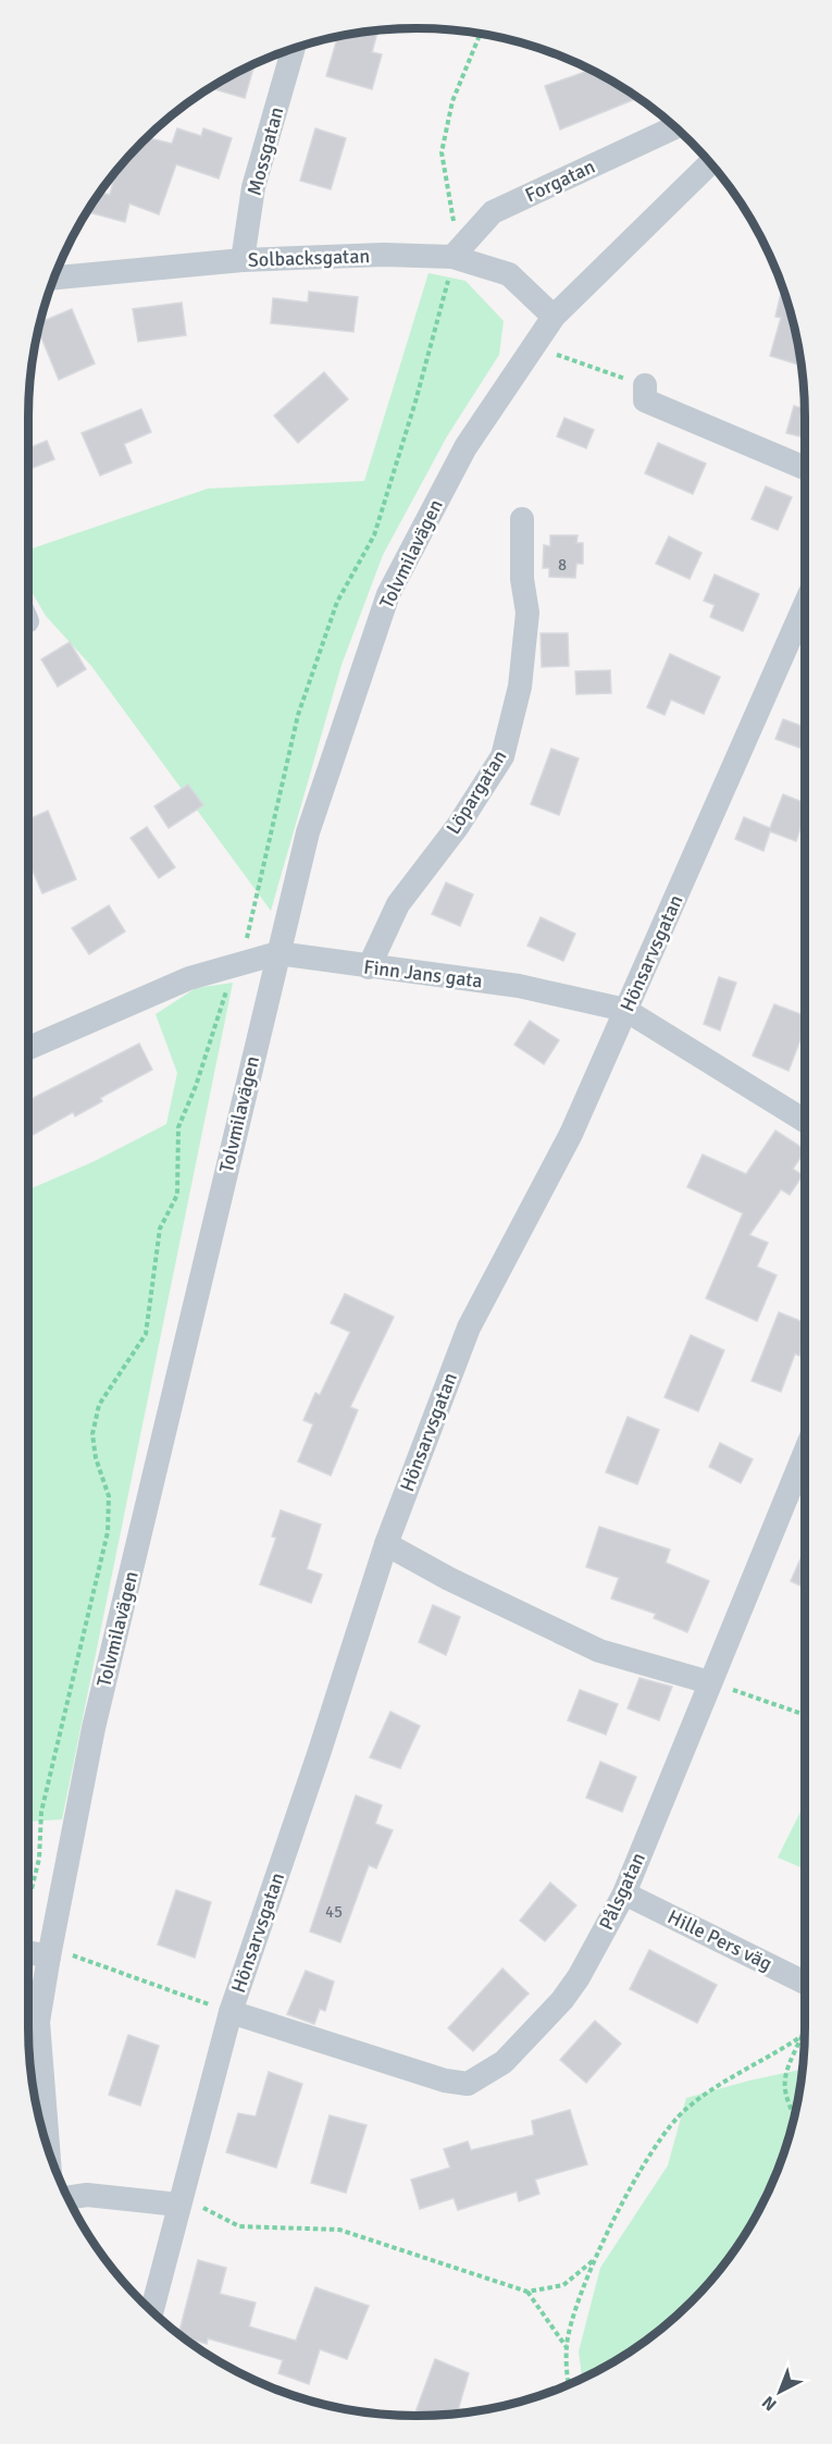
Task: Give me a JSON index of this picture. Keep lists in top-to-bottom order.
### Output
{
  "streets": {
    "street": [
      "Mossgatan",
      "Forgatan",
      "Solbacksgatan",
      "Tolvmilavägen",
      "Löpargatan",
      "Hönsarvsgatan",
      "Finn Jans gata",
      "Pålsgatan",
      "Hille Pers väg"
    ]
  },
  "crossings": [
    ["Mossgatan", "Solbacksgatan"],
    ["Forgatan", "Solbacksgatan"],
    ["Solbacksgatan", "Tolvmilavägen"],
    ["Tolvmilavägen", "Finn Jans gata"],
    ["Löpargatan", "Finn Jans gata"],
    ["Hönsarvsgatan", "Finn Jans gata"],
    ["Hönsarvsgatan", "Pålsgatan"],
    ["Pålsgatan", "Hille Pers väg"]
  ],
  "house_numbers": ["8", "45"],
  "north": "bottom left"
}
